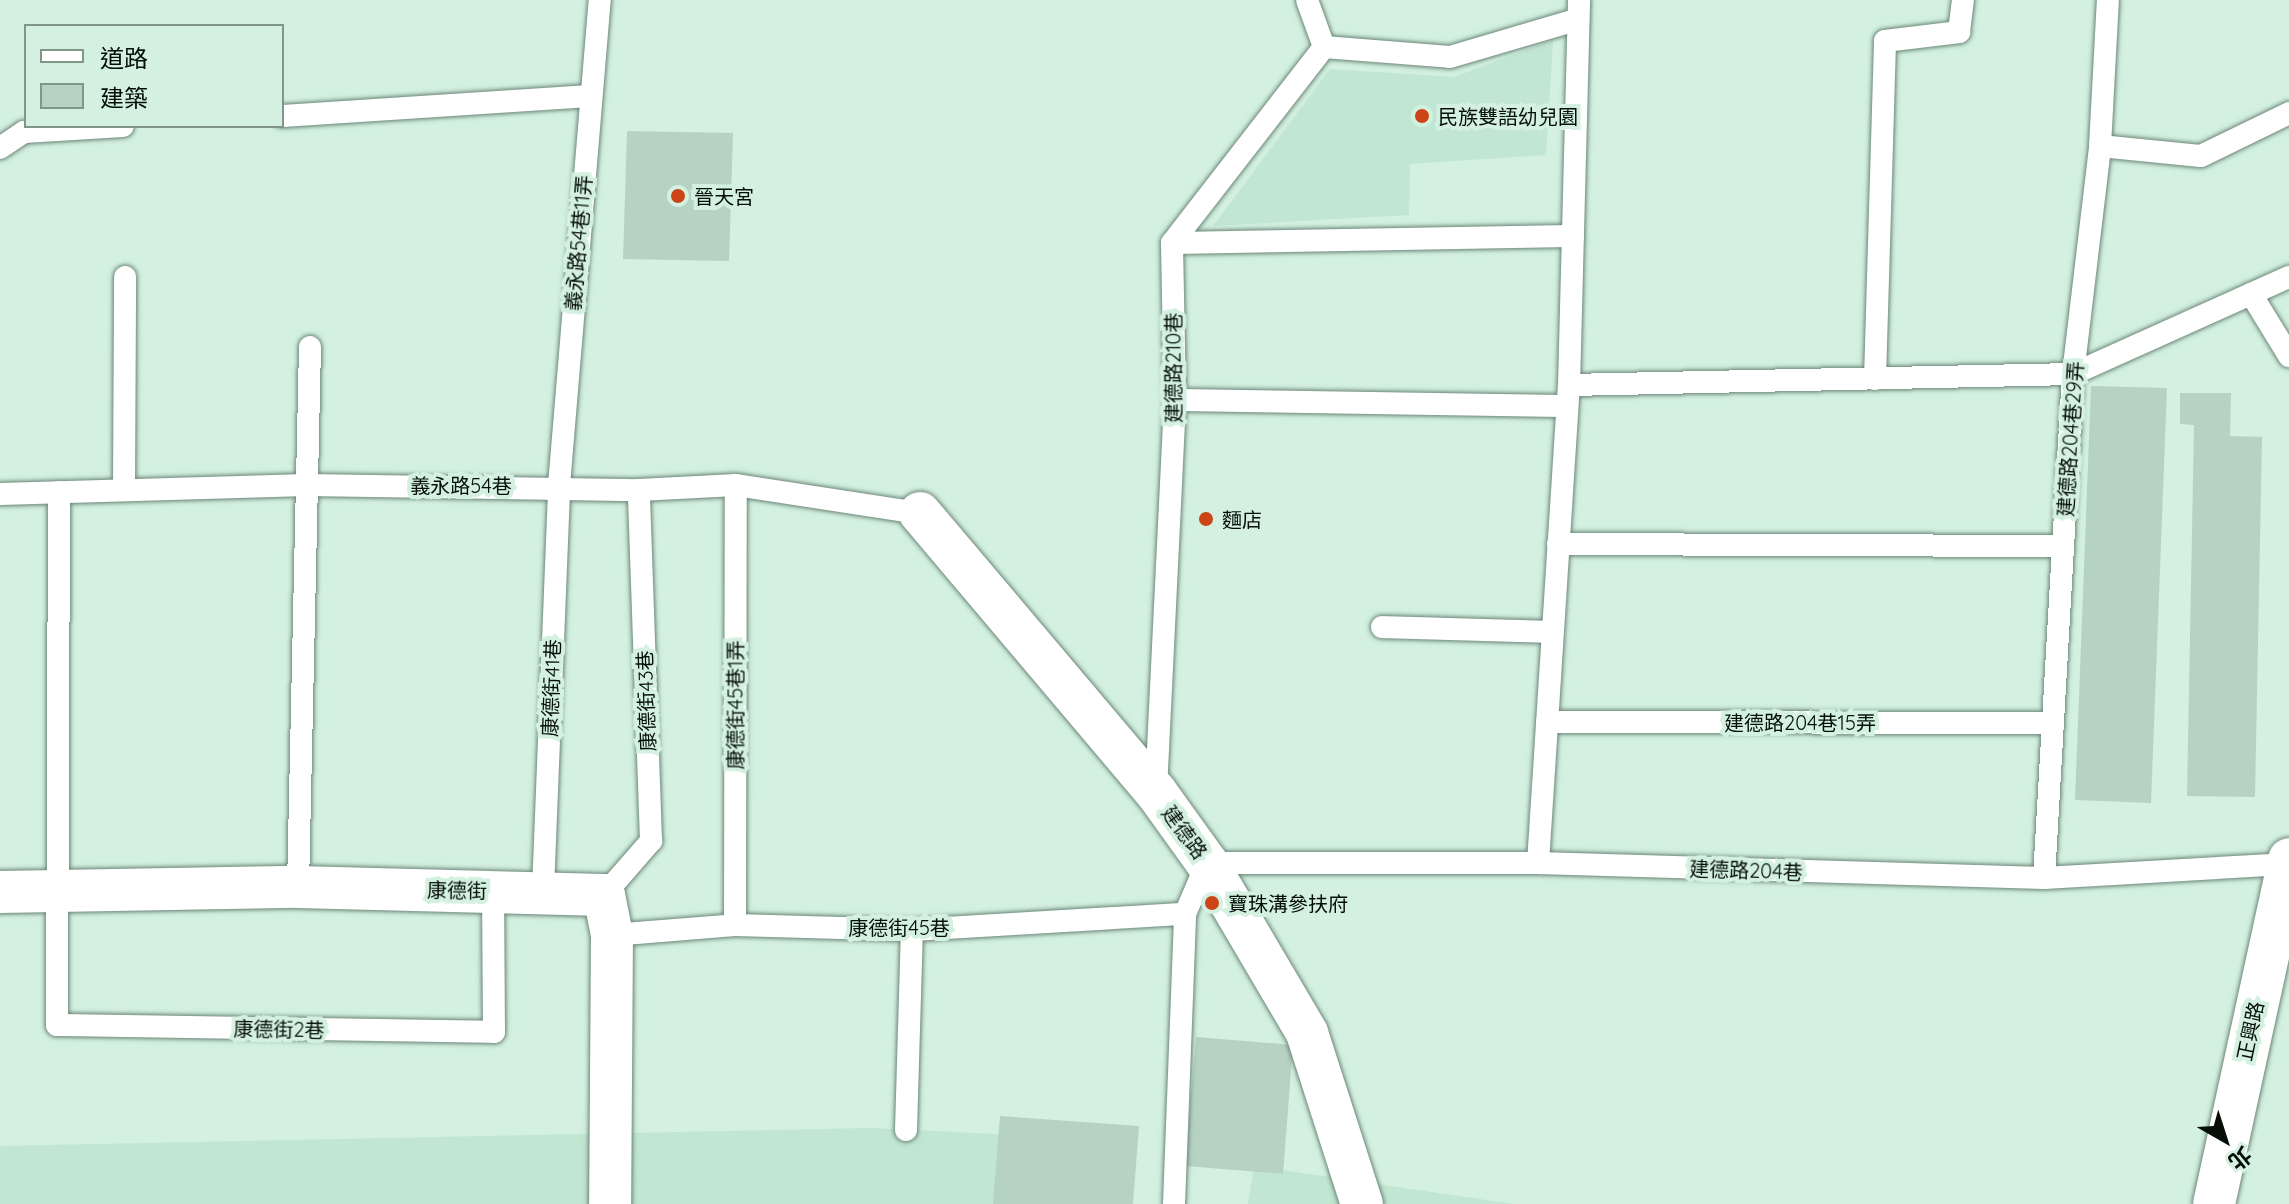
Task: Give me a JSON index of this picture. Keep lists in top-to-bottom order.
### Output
{
  "streets": {
    "street": ["建德路", "康德街", "正興路"],
    "lane": [
      "義永路54巷11弄",
      "建德路210巷",
      "建德路204巷29弄",
      "義永路54巷",
      "康德街41巷",
      "康德街43巷",
      "康德街45巷1弄",
      "建德路204巷15弄",
      "建德路204巷",
      "康德街45巷",
      "康德街2巷"
    ]
  },
  "crossings": [
    ["義永路54巷11弄", "義永路54巷"],
    ["義永路54巷11弄", "康德街41巷"],
    ["建德路210巷", "建德路"],
    ["建德路204巷29弄", "建德路204巷15弄"],
    ["建德路204巷29弄", "建德路204巷"],
    ["義永路54巷", "康德街41巷"],
    ["義永路54巷", "康德街43巷"],
    ["義永路54巷", "康德街45巷1弄"],
    ["義永路54巷", "建德路"],
    ["康德街41巷", "康德街"],
    ["康德街43巷", "康德街"],
    ["康德街43巷", "康德街45巷"],
    ["康德街45巷1弄", "康德街45巷"],
    ["建德路", "建德路204巷"],
    ["建德路204巷", "正興路"],
    ["康德街", "康德街45巷"],
    ["康德街", "康德街2巷"]
  ],
  "places": [
    "民族雙語幼兒園",
    "晉天宮",
    "麵店",
    "寶珠溝參扶府"
  ],
  "legend": ["道路", "建築"],
  "north": "bottom right"
}
